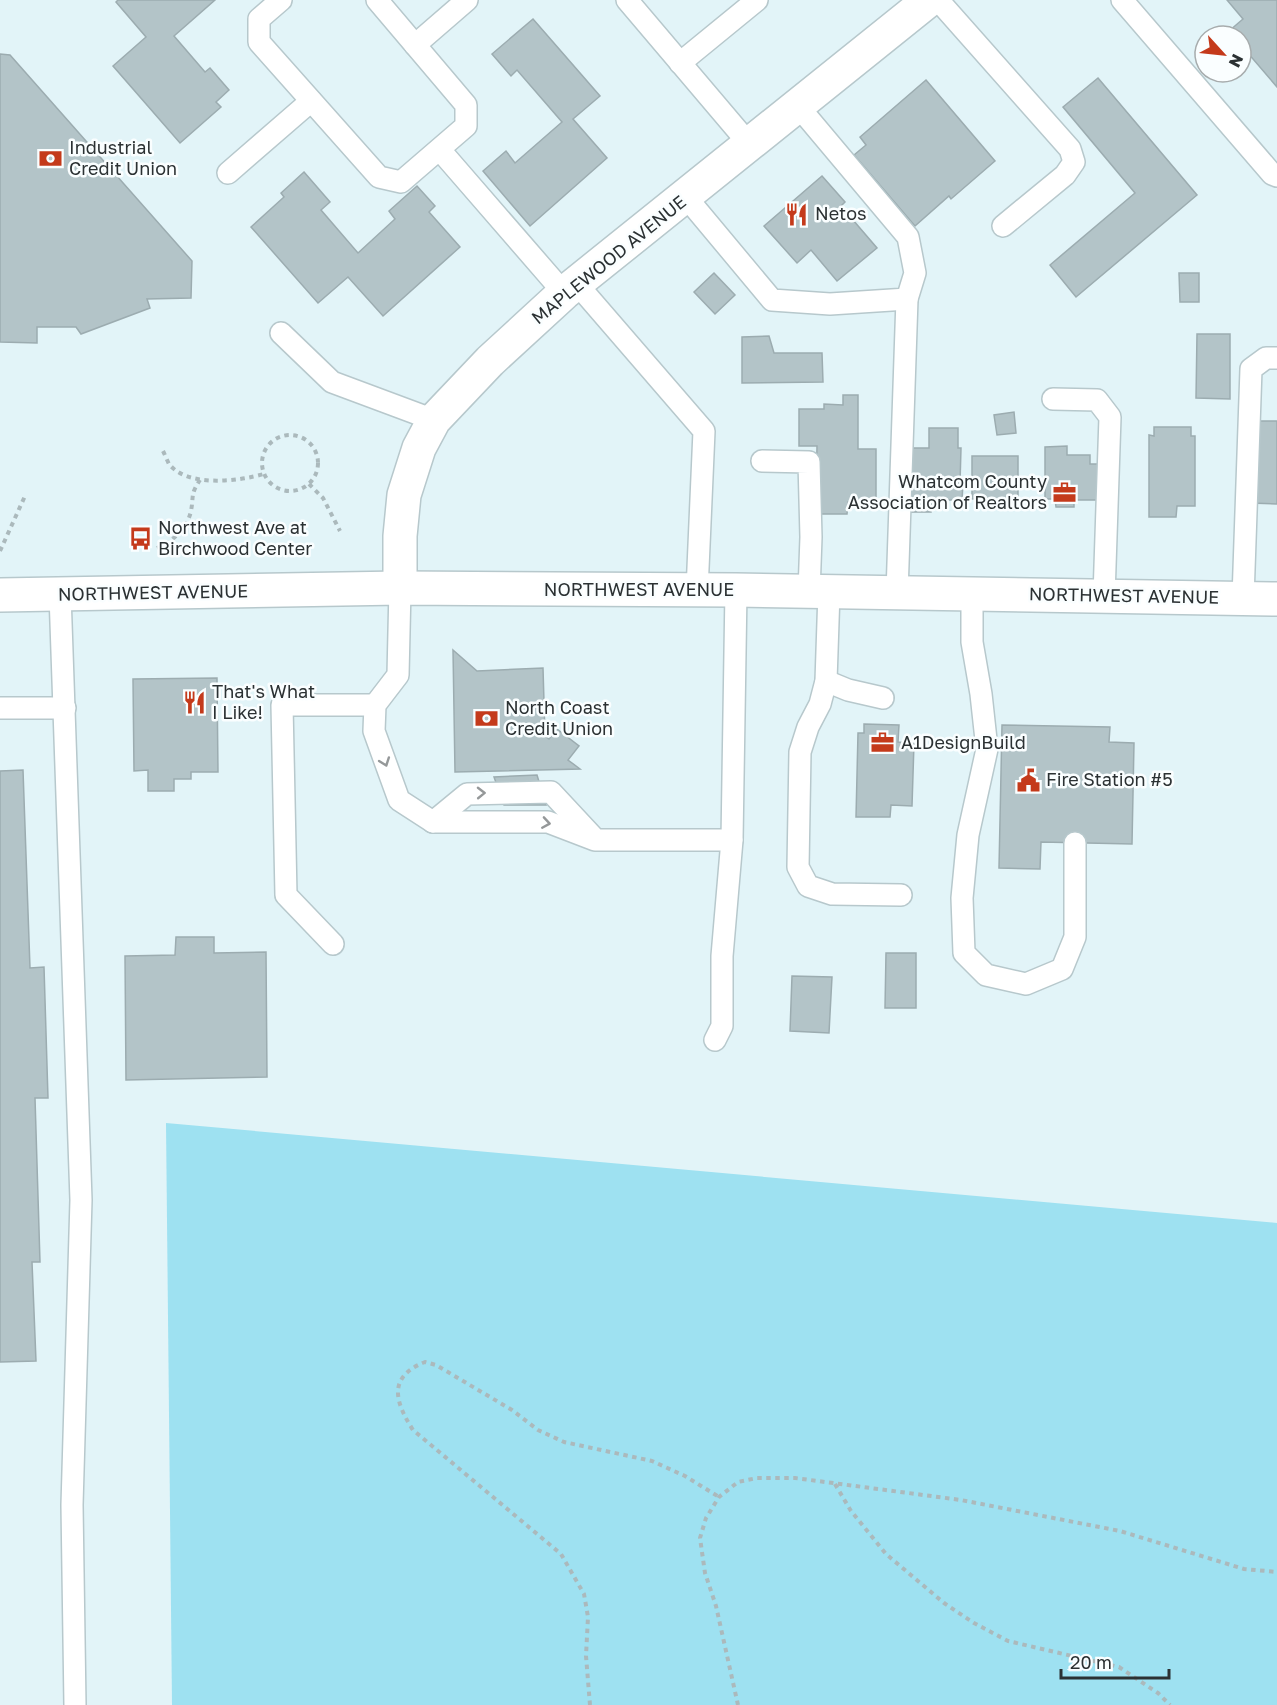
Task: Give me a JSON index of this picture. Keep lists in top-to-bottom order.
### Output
{
  "streets": {
    "main road": ["MAPLEWOOD AVENUE", "NORTHWEST AVENUE"]
  },
  "crossings": [
    ["MAPLEWOOD AVENUE", "NORTHWEST AVENUE"]
  ],
  "places": {
    "bank": ["Industrial Credit Union", "North Coast Credit Union"],
    "restaurant": ["Netos", "That's What I Like!"],
    "office": ["Whatcom County Association of Realtors", "A1DesignBuild"],
    "bus stop": ["Northwest Ave at Birchwood Center"],
    "public building": ["Fire Station #5"]
  },
  "scale_bar": "20 m",
  "north": "bottom right"
}
